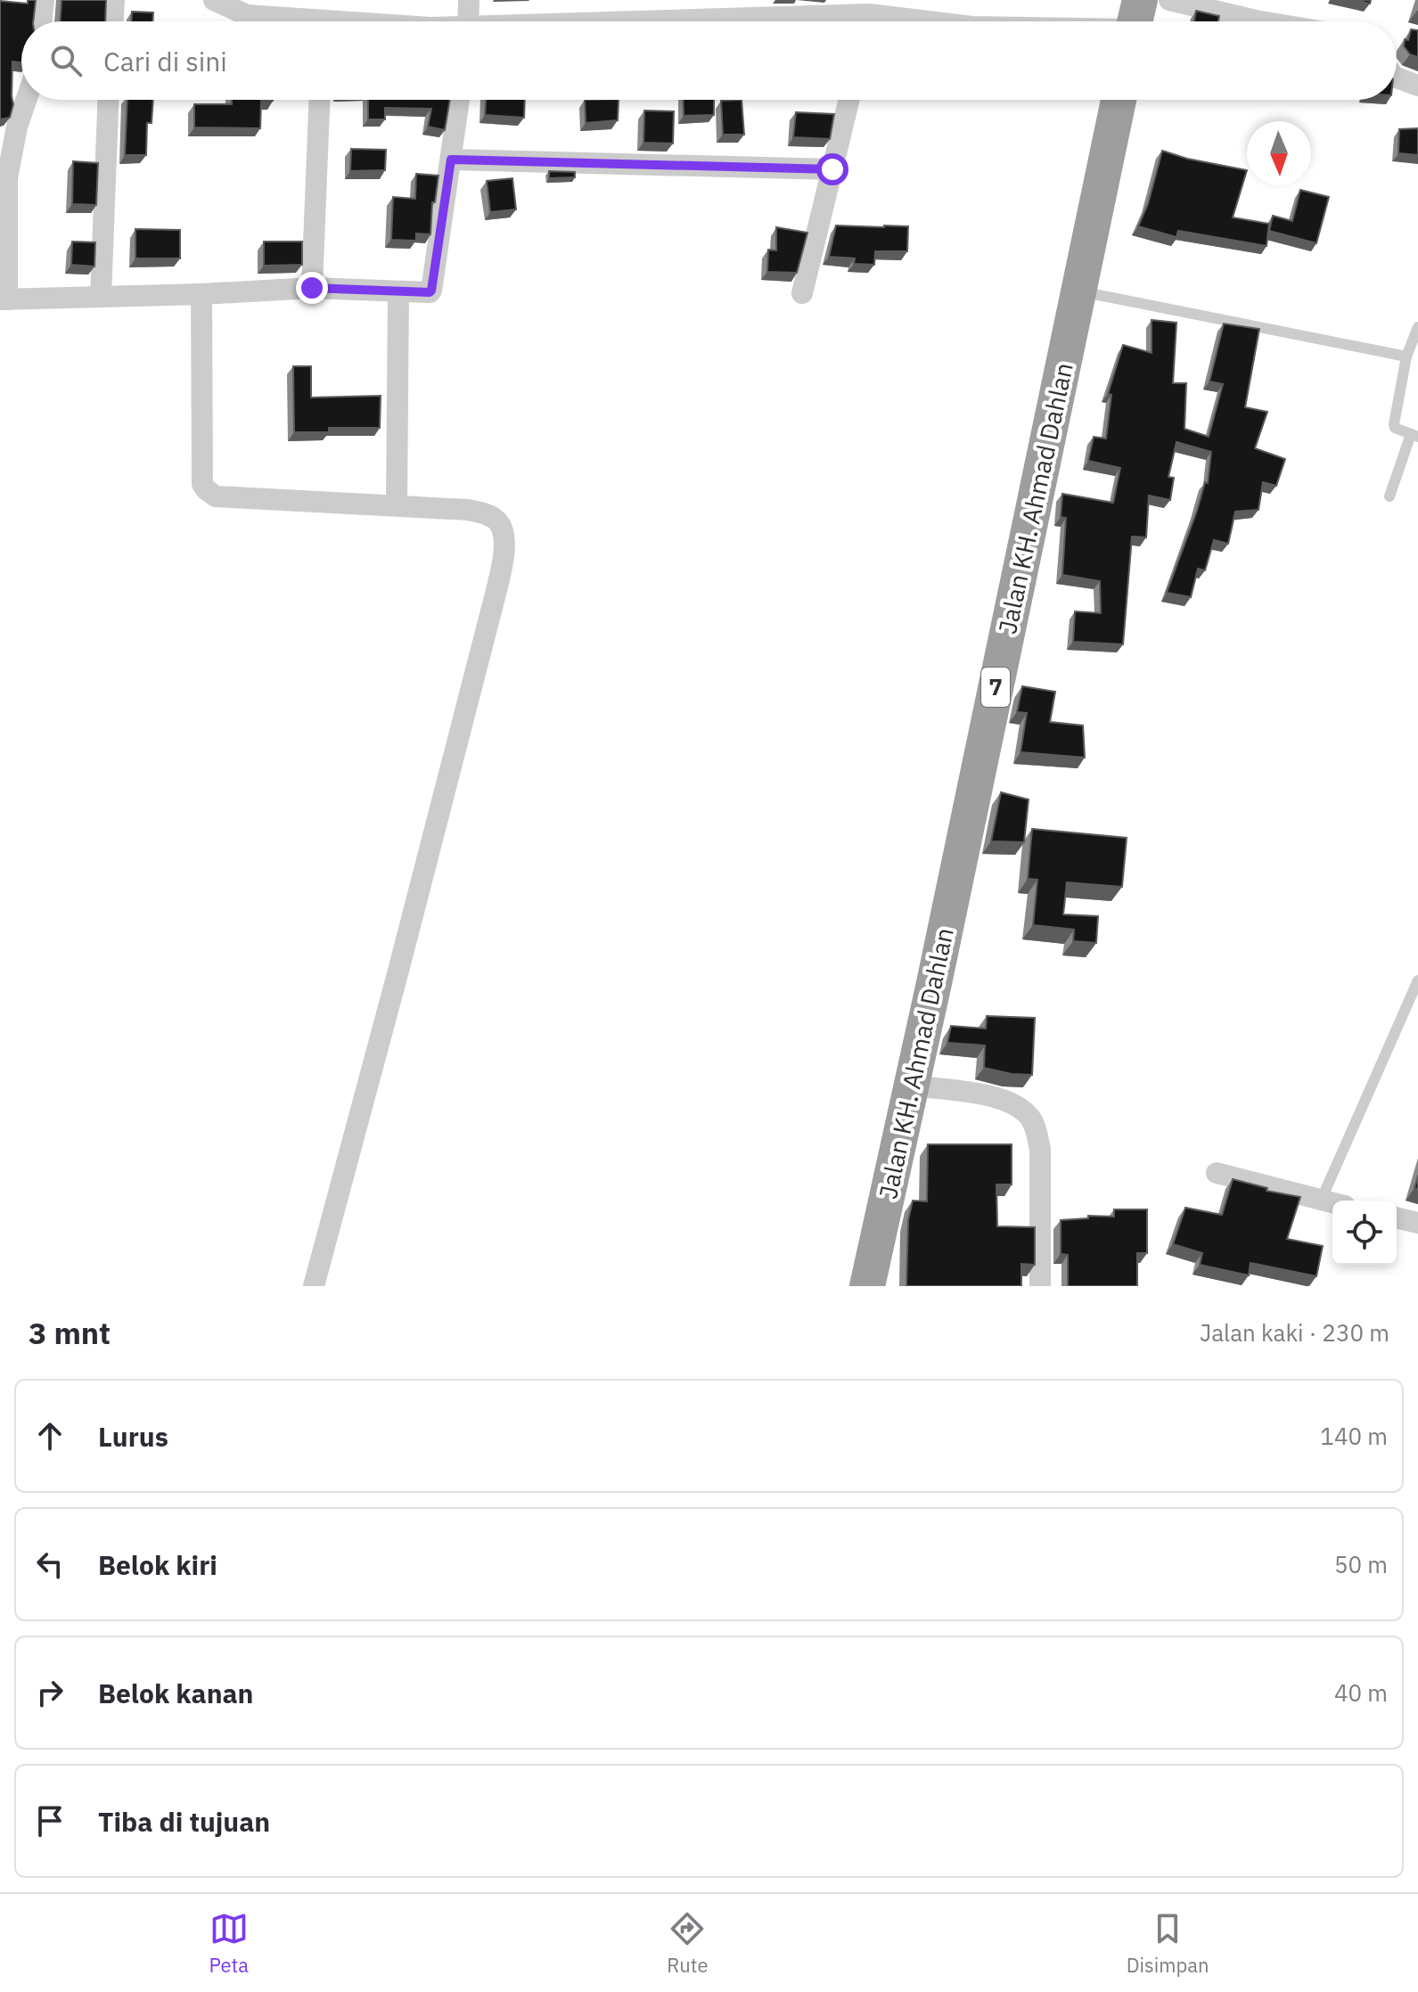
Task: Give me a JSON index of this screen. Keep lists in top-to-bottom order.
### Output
{
  "streets": {
    "highway": ["Jalan KH. Ahmad Dahlan", "7"]
  },
  "north": "bottom",
  "page": {
    "search": "Cari di sini",
    "heading": ["3 mnt", "Jalan kaki · 230 m"],
    "list": [
      ["Lurus", "140 m"],
      ["Belok kiri", "50 m"],
      ["Belok kanan", "40 m"],
      "Tiba di tujuan"
    ],
    "nav": ["Peta", "Rute", "Disimpan"]
  }
}
